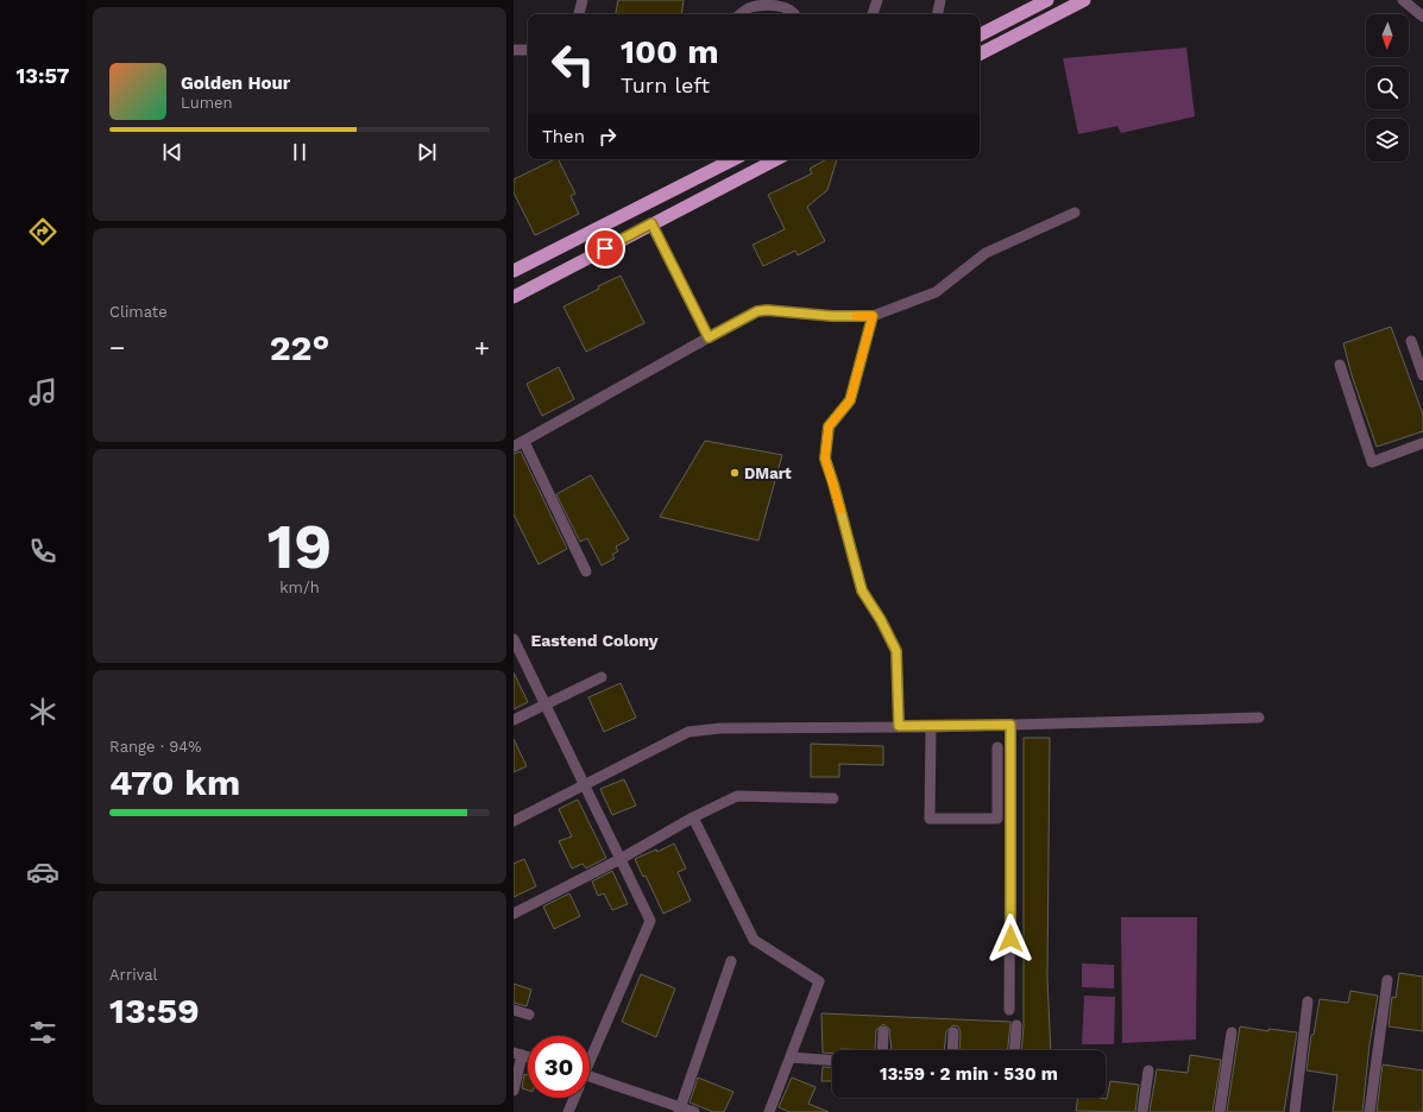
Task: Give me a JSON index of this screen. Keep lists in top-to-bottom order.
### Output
{
  "districts": ["Eastend Colony"],
  "places": ["DMart"],
  "north": "bottom",
  "page": {
    "tabs": "13:57",
    "turn": ["100 m", "Turn left"],
    "song": ["Golden Hour", "Lumen"],
    "then": "Then",
    "tile": [
      "Climate",
      ["19", "km/h"],
      ["Range · 94%", "470 km"],
      ["Arrival", "13:59"]
    ],
    "heat": ["−", "22°", "+"],
    "limit": "30",
    "trip": "13:59 · 2 min · 530 m"
  }
}
